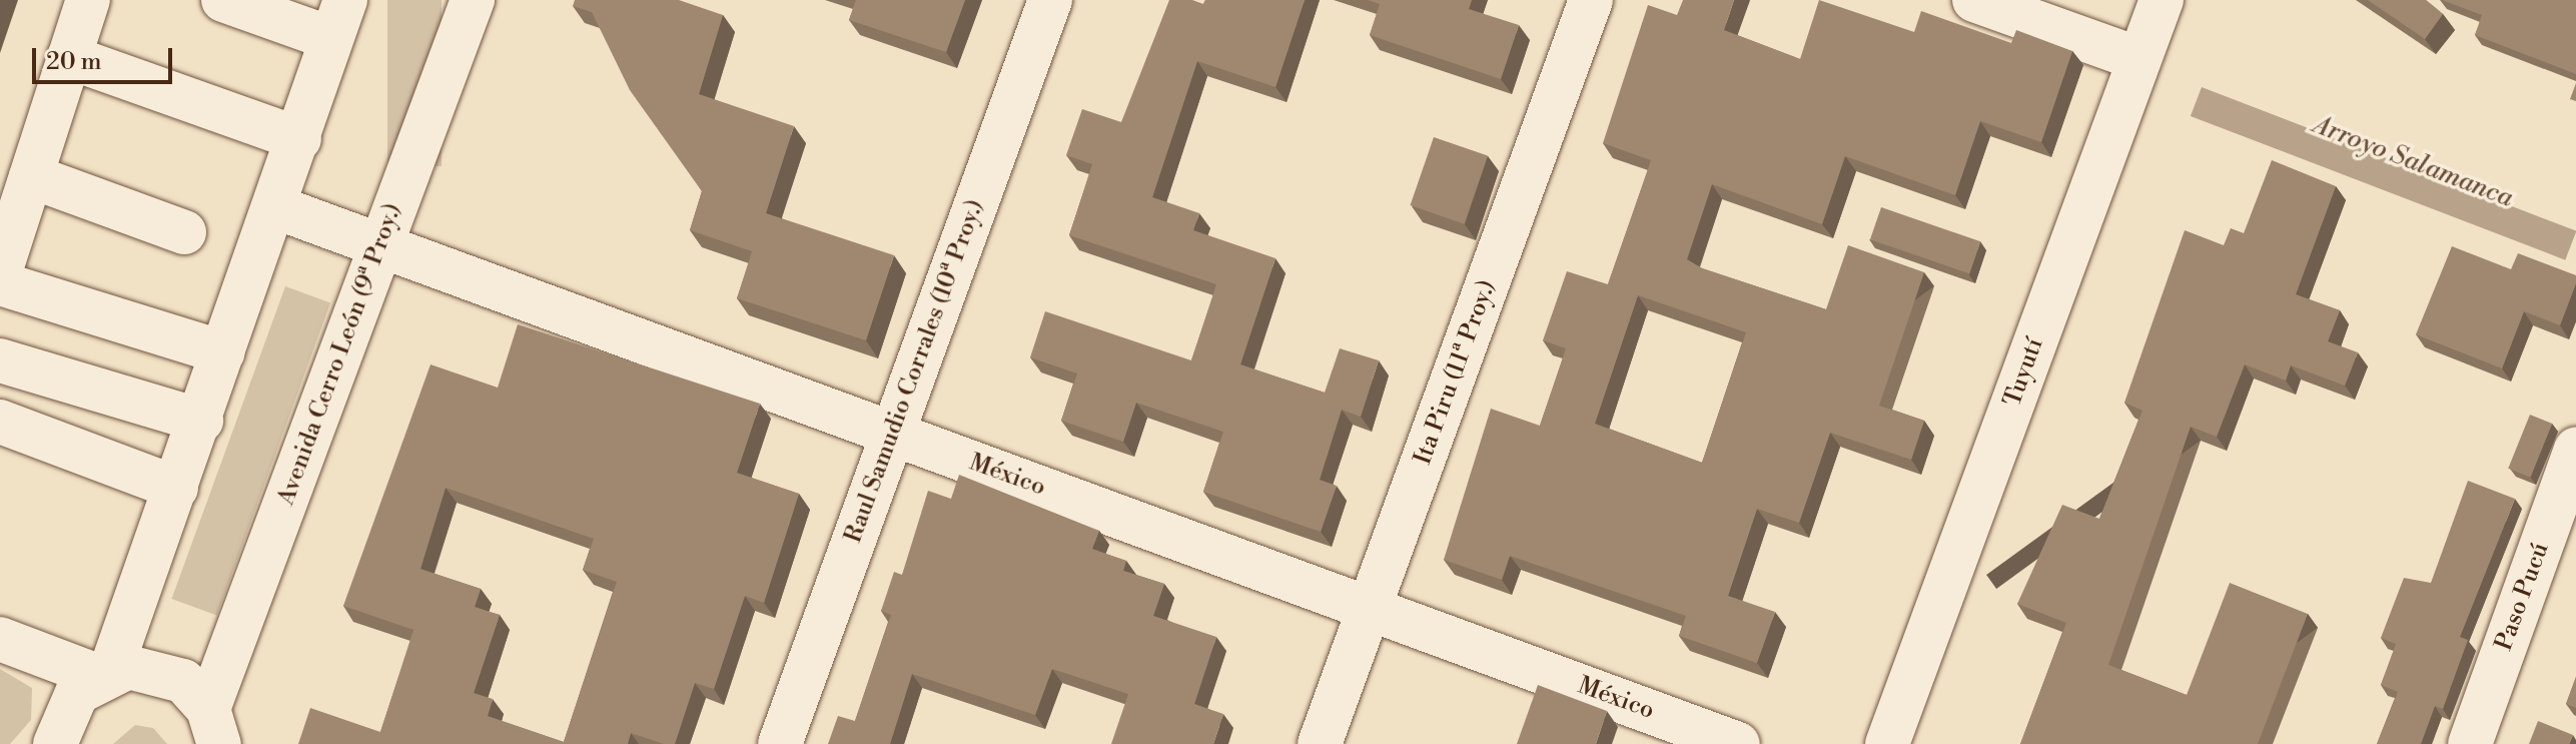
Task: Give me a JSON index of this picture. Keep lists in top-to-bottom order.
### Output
{
  "streets": {
    "street": [
      "Avenida Cerro León (9ª Proy.)",
      "Raul Samudio Corrales (10ª Proy.)",
      "Ita Piru (11ª Proy.)",
      "Tuyutí",
      "México",
      "Paso Pucú"
    ]
  },
  "crossings": [
    ["Avenida Cerro León (9ª Proy.)", "México"],
    ["Raul Samudio Corrales (10ª Proy.)", "México"],
    ["Ita Piru (11ª Proy.)", "México"]
  ],
  "water": ["Arroyo Salamanca"],
  "scale_bar": "20 m"
}
